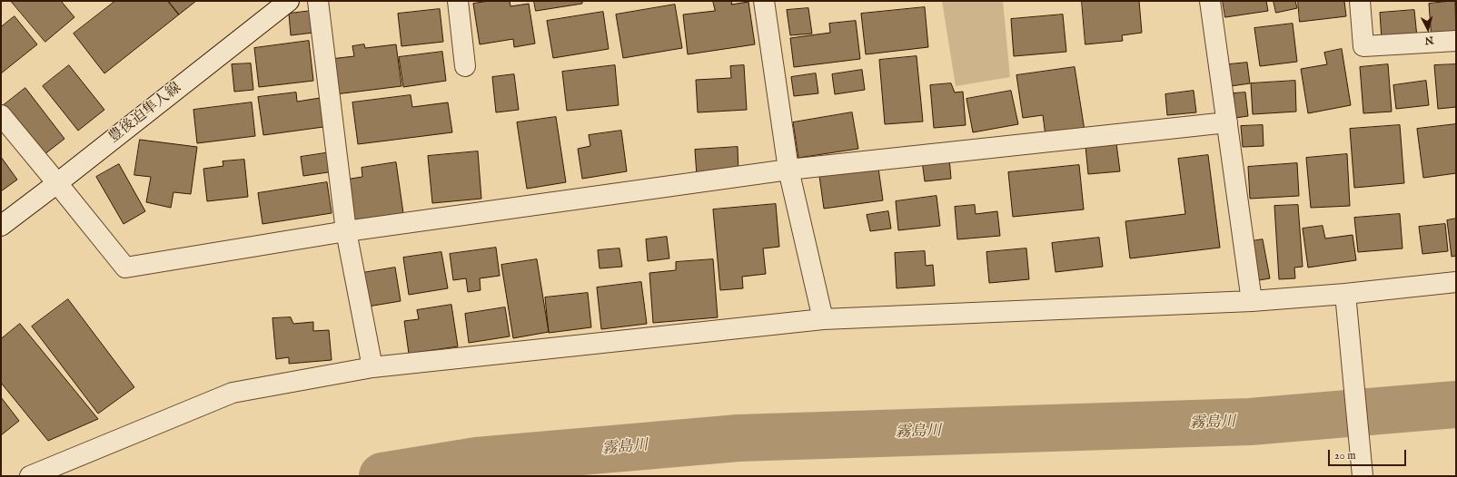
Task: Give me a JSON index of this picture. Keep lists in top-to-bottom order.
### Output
{
  "streets": {
    "street": ["豊後迫隼人線"]
  },
  "water": ["霧島川"],
  "scale_bar": "20 m",
  "north": "bottom"
}
